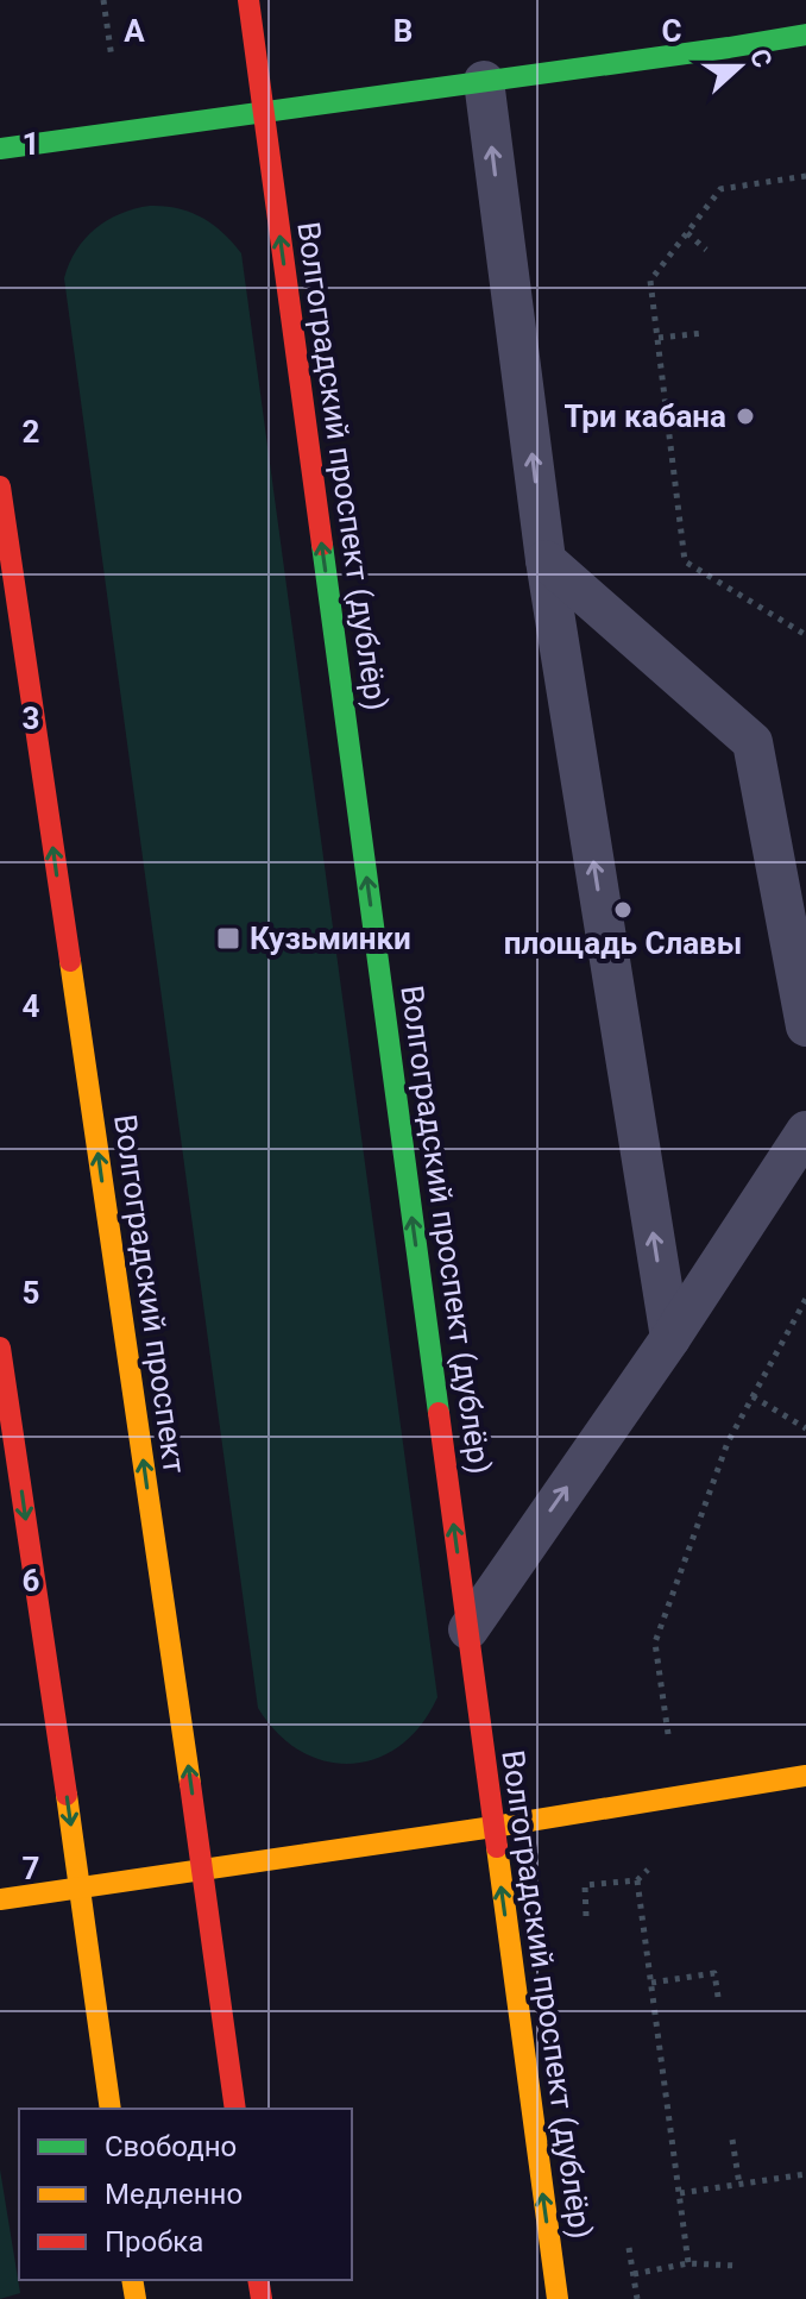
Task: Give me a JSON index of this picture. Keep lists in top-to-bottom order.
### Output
{
  "streets": {
    "street": ["Волгоградский проспект (дублёр)", "Волгоградский проспект"]
  },
  "one_way": ["Волгоградский проспект (дублёр)"],
  "places": {
    "other": ["Три кабана", "площадь Славы"],
    "transit": ["Кузьминки"]
  },
  "legend": ["Свободно", "Медленно", "Пробка"],
  "north": "right",
  "grid": {
    "columns": ["A", "B", "C"],
    "rows": [
      "1",
      "2",
      "3",
      "4",
      "5",
      "6",
      "7"
    ]
  }
}
